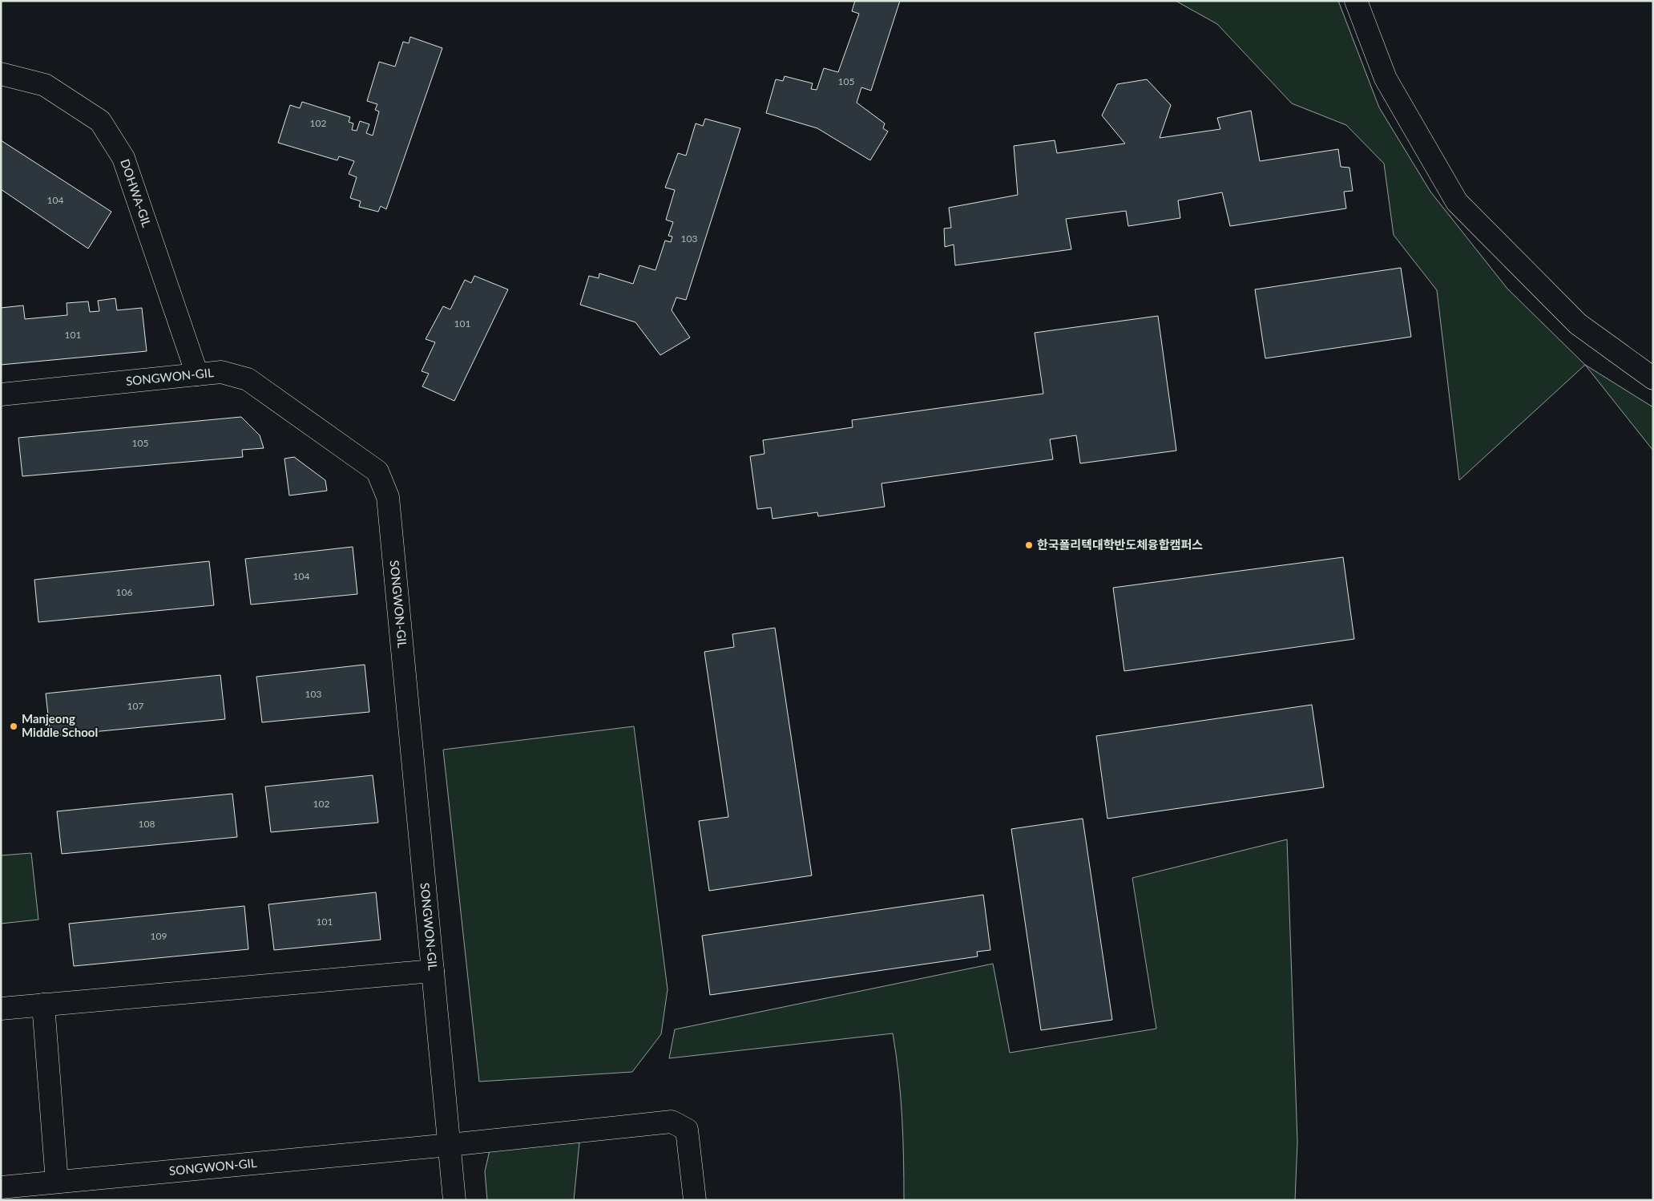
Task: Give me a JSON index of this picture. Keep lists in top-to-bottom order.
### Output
{
  "streets": {
    "street": ["DOHWA-GIL", "SONGWON-GIL"]
  },
  "crossings": [
    ["DOHWA-GIL", "SONGWON-GIL"]
  ],
  "places": ["한국폴리텍대학반도체융합캠퍼스", "Manjeong Middle School"],
  "house_numbers": [
    "105",
    "102",
    "104",
    "103",
    "101",
    "101",
    "105",
    "104",
    "106",
    "103",
    "107",
    "102",
    "108",
    "101",
    "109"
  ]
}
